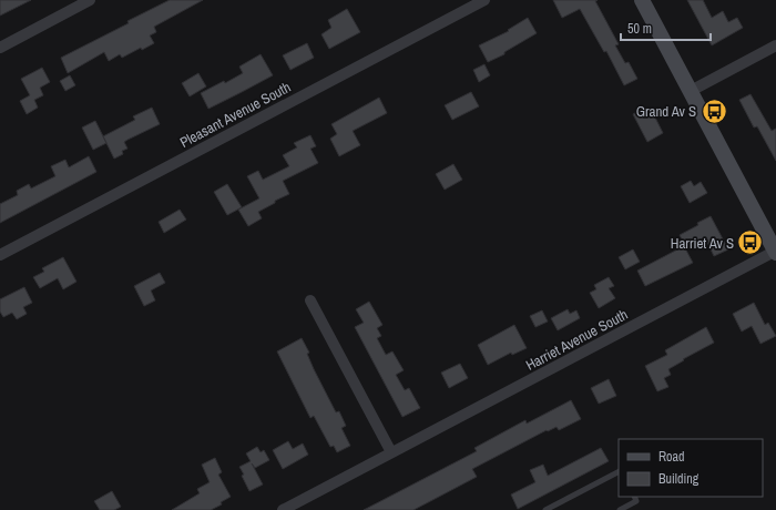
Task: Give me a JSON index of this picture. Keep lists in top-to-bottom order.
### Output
{
  "streets": {
    "street": ["Pleasant Avenue South", "Harriet Avenue South"]
  },
  "places": {
    "bus stop": ["Grand Av S", "Harriet Av S"]
  },
  "legend": ["Road", "Building"],
  "scale_bar": "50 m"
}
